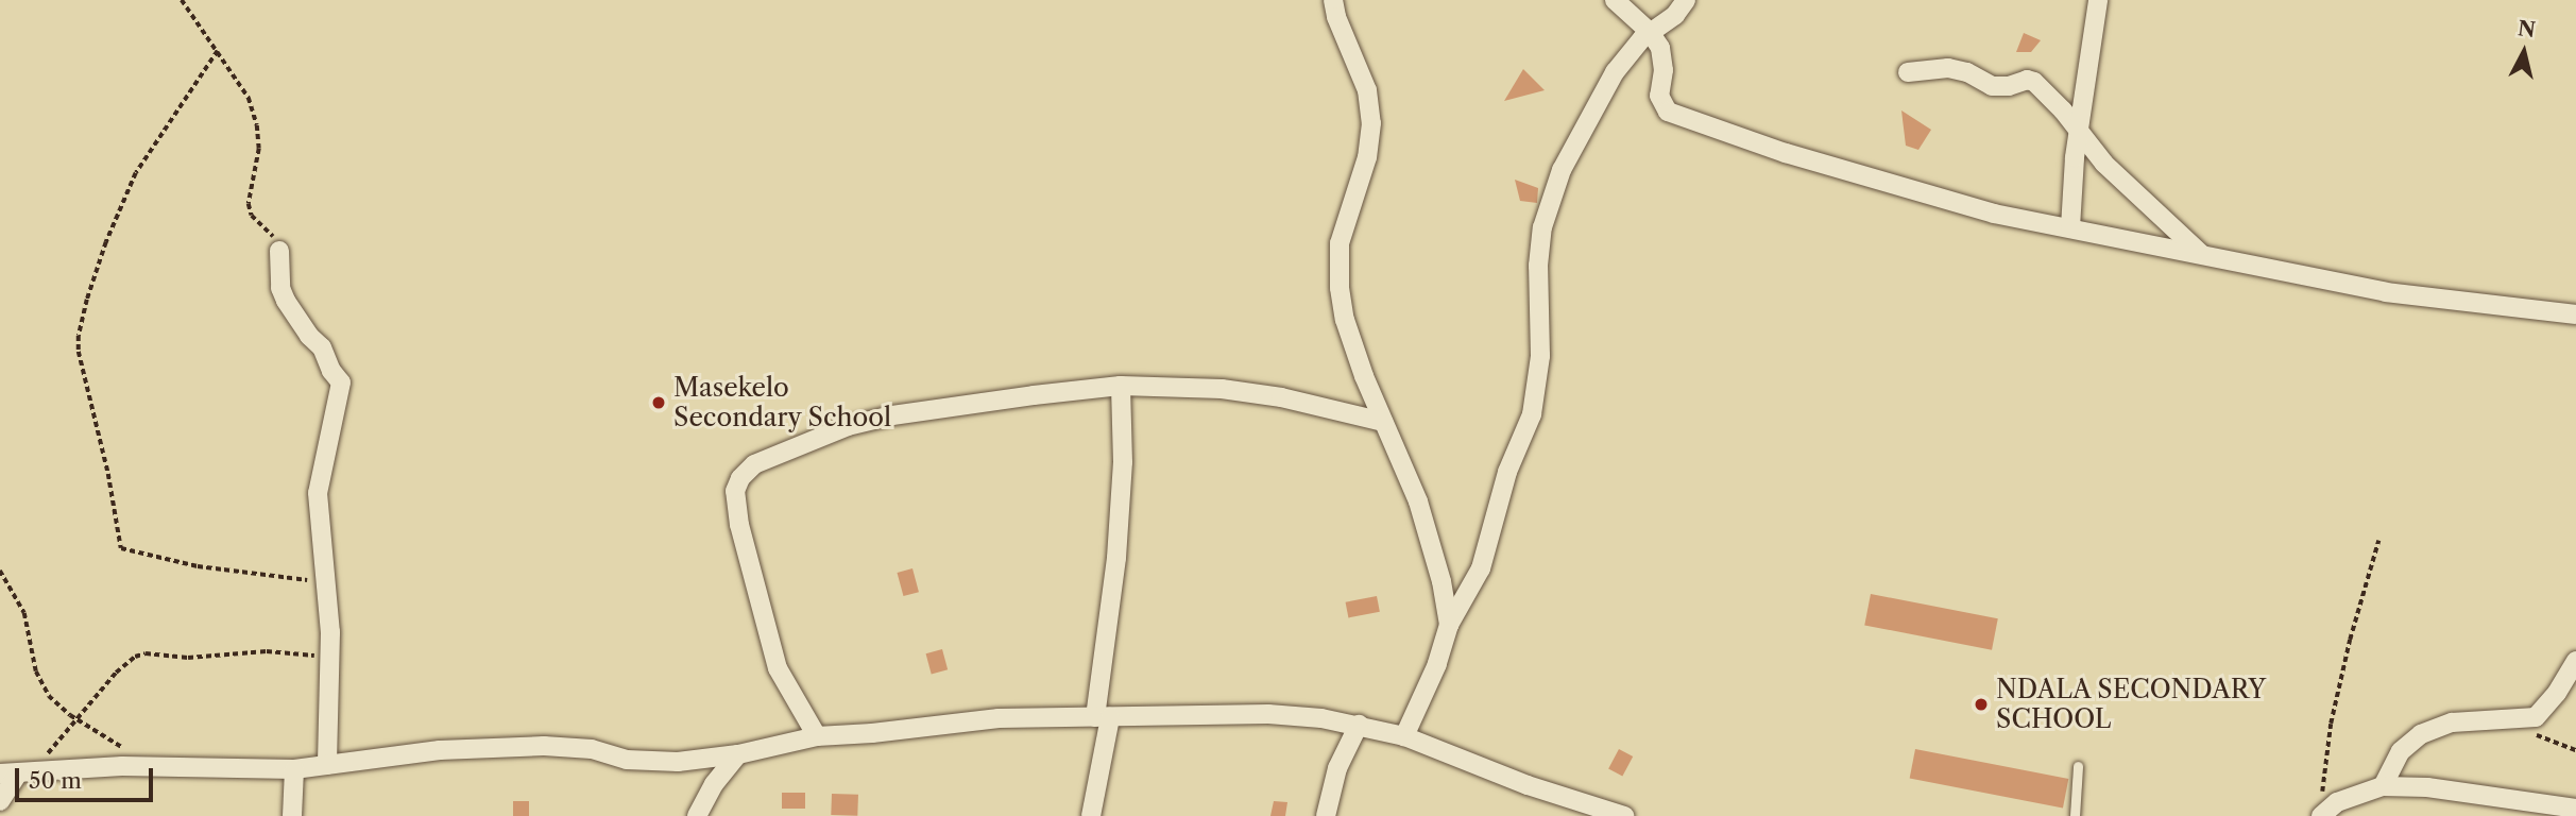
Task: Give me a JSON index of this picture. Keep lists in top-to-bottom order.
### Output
{
  "places": ["Masekelo Secondary School", "NDALA SECONDARY SCHOOL"],
  "scale_bar": "50 m",
  "north": "top"
}
